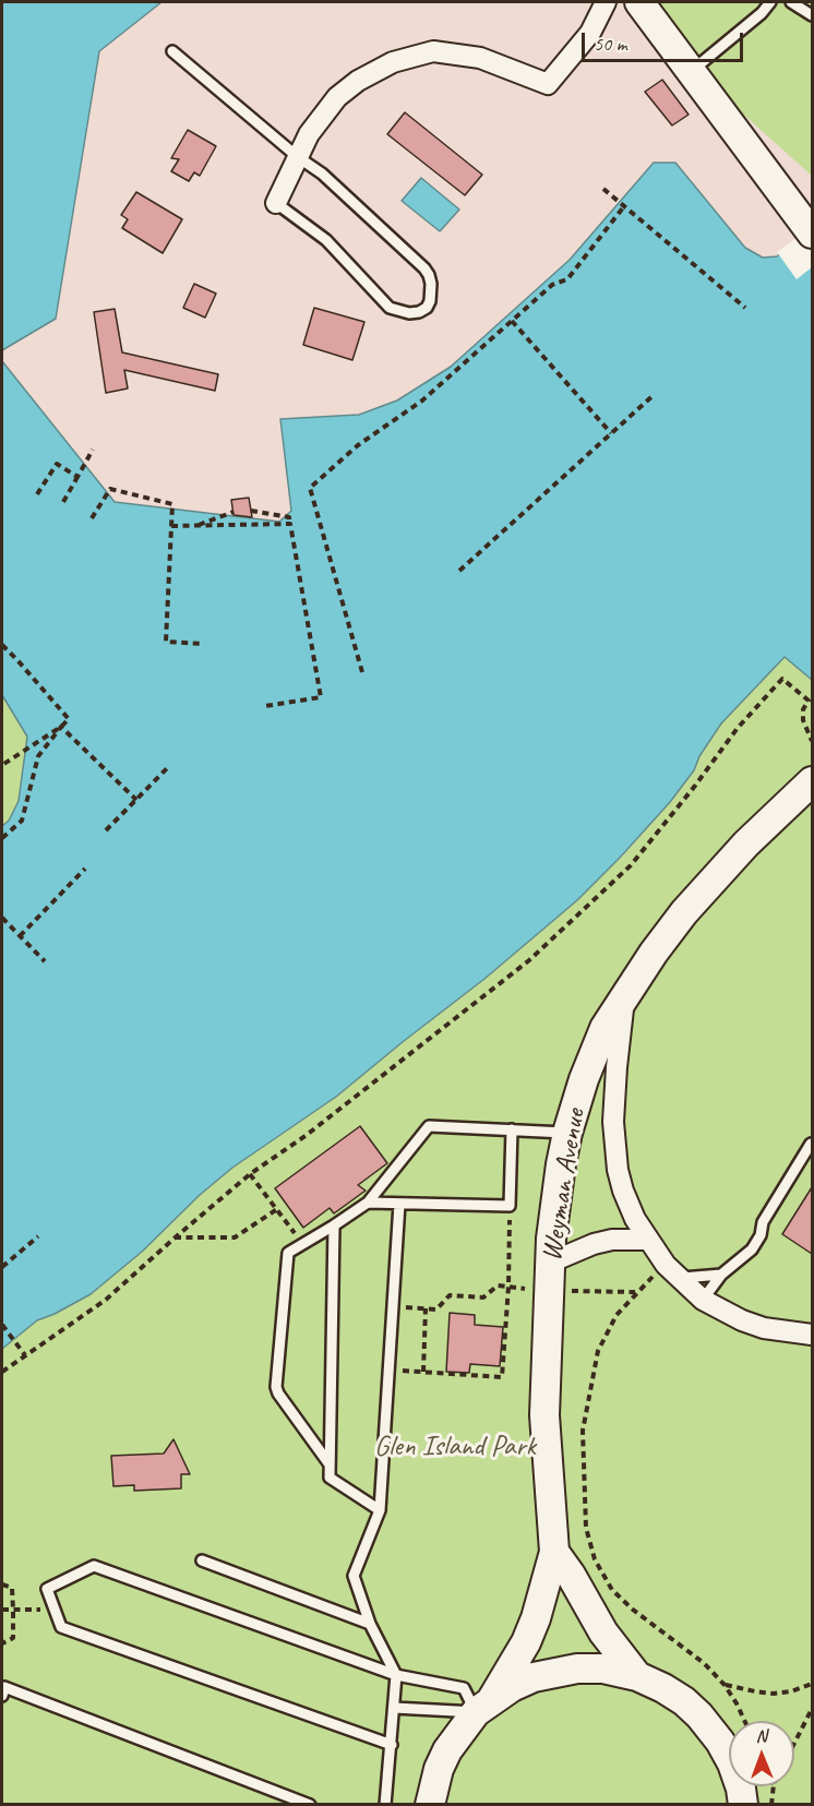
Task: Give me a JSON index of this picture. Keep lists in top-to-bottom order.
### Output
{
  "streets": {
    "street": ["Weyman Avenue"]
  },
  "parks": ["Glen Island Park"],
  "scale_bar": "50 m",
  "north": "top"
}
